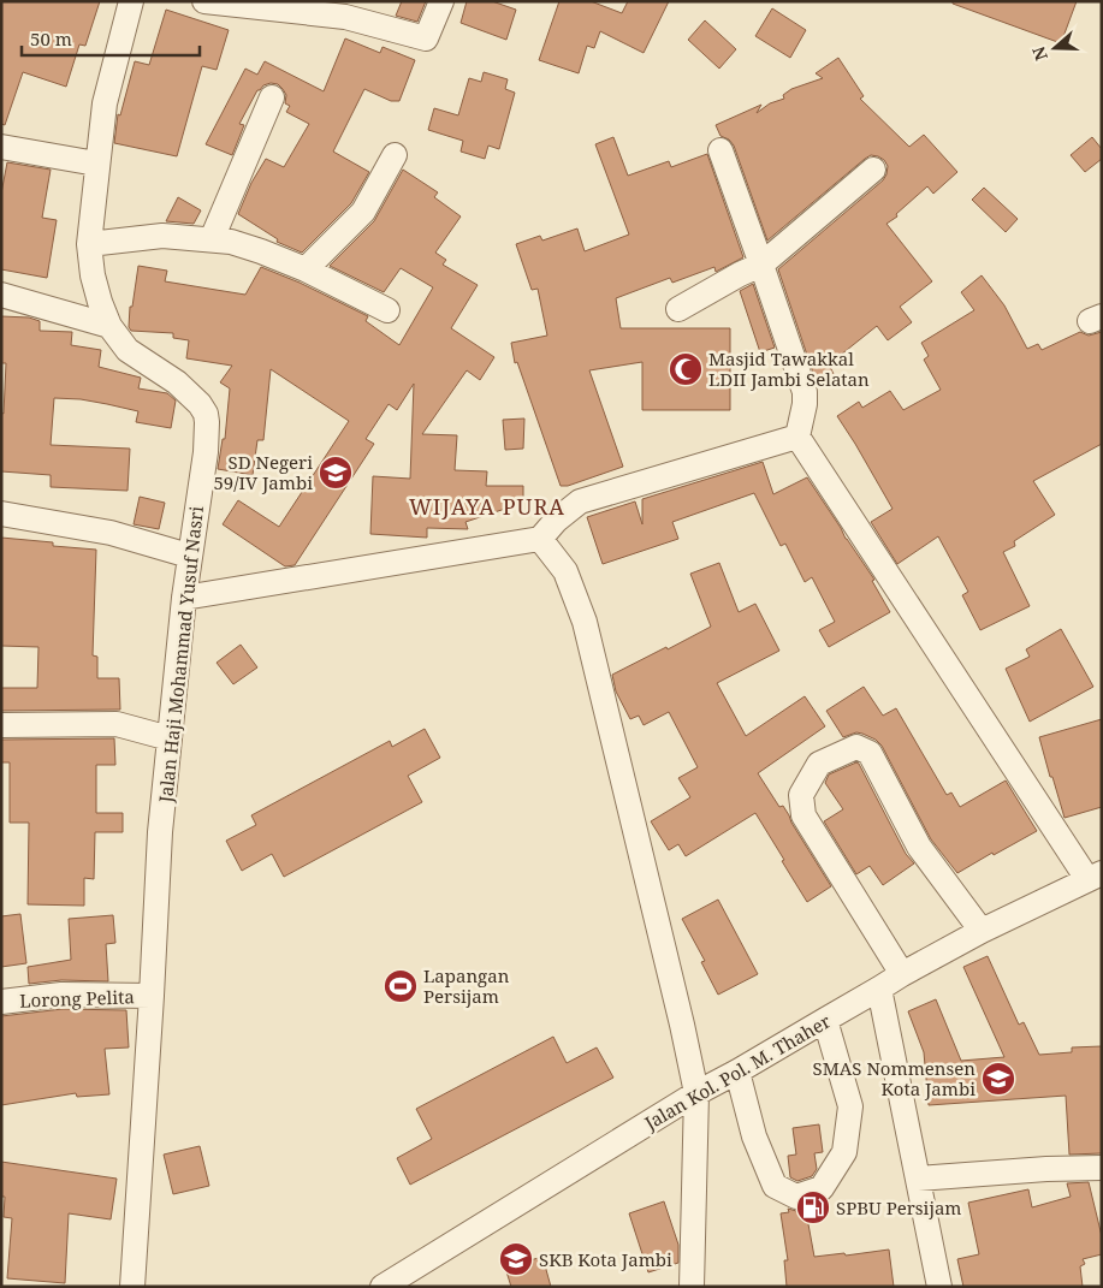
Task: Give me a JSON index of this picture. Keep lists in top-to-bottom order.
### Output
{
  "streets": {
    "street": ["Jalan Haji Mohammad Yusuf Nasri", "Lorong Pelita", "Jalan Kol. Pol. M. Thaher"]
  },
  "crossings": [
    ["Jalan Haji Mohammad Yusuf Nasri", "Lorong Pelita"]
  ],
  "districts": ["WIJAYA PURA"],
  "places": {
    "mosque": ["Masjid Tawakkal LDII Jambi Selatan"],
    "school or university": ["SD Negeri 59/IV Jambi", "SMAS Nommensen Kota Jambi", "SKB Kota Jambi"],
    "sports": ["Lapangan Persijam"],
    "fuel station": ["SPBU Persijam"]
  },
  "scale_bar": "50 m",
  "north": "left"
}
